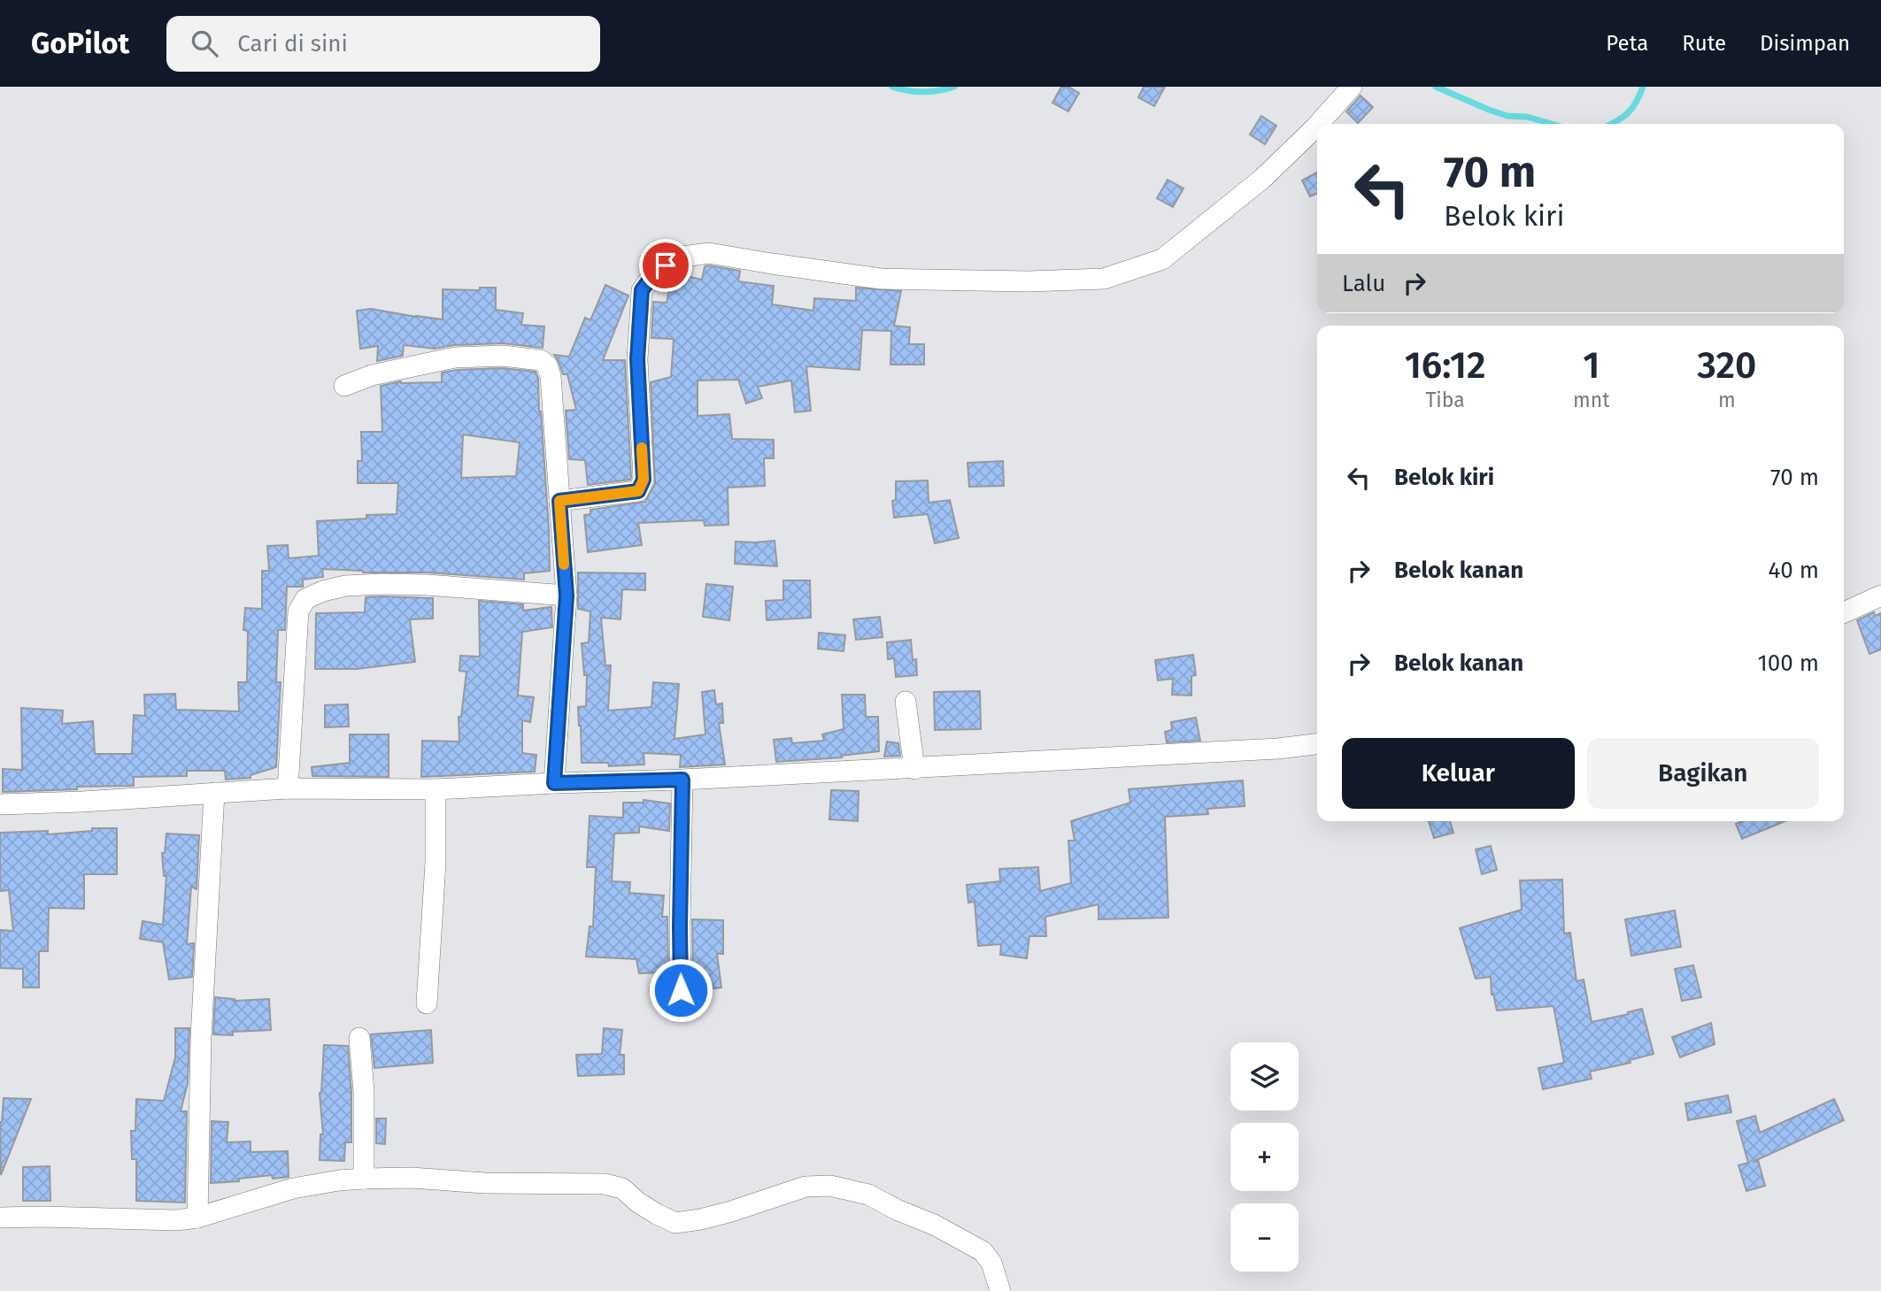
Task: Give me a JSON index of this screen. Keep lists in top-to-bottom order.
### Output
{
  "page": {
    "header": "GoPilot",
    "search": "Cari di sini",
    "nav": ["Peta", "Rute", "Disimpan"],
    "turn": ["70 m", "Belok kiri"],
    "then": "Lalu",
    "eta": [
      "16:12",
      "Tiba",
      "1",
      "mnt",
      "320",
      "m"
    ],
    "list": [
      {
        "name": "Belok kiri",
        "value": "70 m"
      },
      {
        "name": "Belok kanan",
        "value": "40 m"
      },
      {
        "name": "Belok kanan",
        "value": "100 m"
      }
    ],
    "buttons": ["Keluar", "Bagikan"],
    "map_buttons": ["+", "−"]
  }
}
